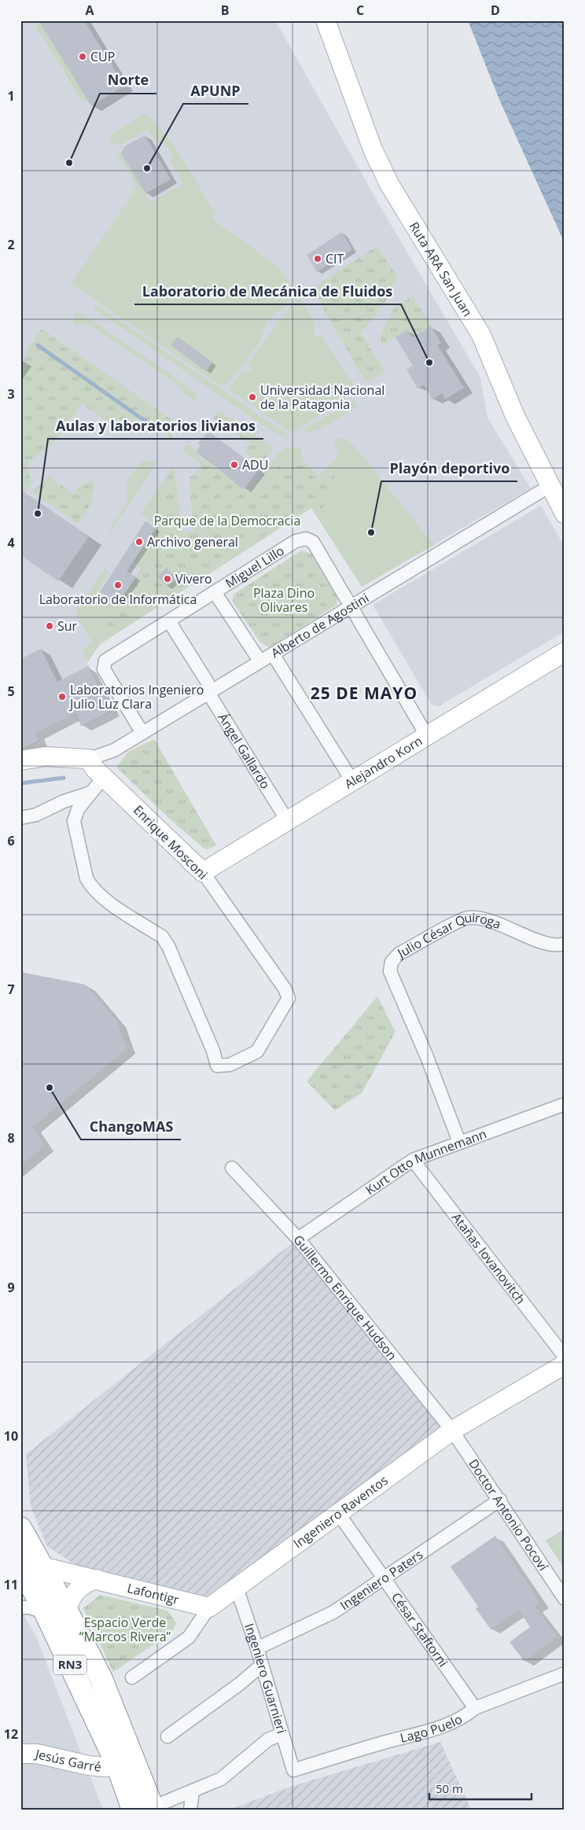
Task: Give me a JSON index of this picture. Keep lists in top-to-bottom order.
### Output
{
  "streets": {
    "highway": ["RN3"],
    "street": [
      "Ruta ARA San Juan",
      "Miguel Lillo",
      "Alberto de Agostini",
      "Ángel Gallardo",
      "Alejandro Korn",
      "Enrique Mosconi",
      "Julio César Quiroga",
      "Kurt Otto Munnemann",
      "Atañas Iovanovitch",
      "Guillermo Enrique Hudson",
      "Ingeniero Raventos",
      "Doctor Antonio Pocoví",
      "Ingeniero Paters",
      "Lafontigr",
      "César Staftorni",
      "Ingeniero Guarnieri",
      "Lago Puelo",
      "Jesús Garré"
    ]
  },
  "crossings": [
    ["Ruta ARA San Juan", "Alberto de Agostini"],
    ["Miguel Lillo", "Alberto de Agostini"],
    ["Miguel Lillo", "Ángel Gallardo"],
    ["Alberto de Agostini", "Ángel Gallardo"],
    ["Alberto de Agostini", "Enrique Mosconi"],
    ["Ángel Gallardo", "Alejandro Korn"],
    ["Alejandro Korn", "Enrique Mosconi"],
    ["Julio César Quiroga", "Kurt Otto Munnemann"],
    ["Kurt Otto Munnemann", "Atañas Iovanovitch"],
    ["Kurt Otto Munnemann", "Guillermo Enrique Hudson"],
    ["Guillermo Enrique Hudson", "Ingeniero Raventos"],
    ["Guillermo Enrique Hudson", "Doctor Antonio Pocoví"],
    ["Ingeniero Raventos", "Doctor Antonio Pocoví"],
    ["Ingeniero Raventos", "Lafontigr"],
    ["Ingeniero Raventos", "César Staftorni"],
    ["Ingeniero Raventos", "Ingeniero Guarnieri"],
    ["Doctor Antonio Pocoví", "Ingeniero Paters"],
    ["Ingeniero Paters", "César Staftorni"],
    ["Ingeniero Paters", "Ingeniero Guarnieri"],
    ["Lafontigr", "RN3"],
    ["César Staftorni", "Lago Puelo"],
    ["RN3", "Jesús Garré"],
    ["Ingeniero Guarnieri", "Lago Puelo"]
  ],
  "districts": ["25 DE MAYO"],
  "parks": ["Parque de la Democracia", "Plaza Dino Olivares", "Espacio Verde “Marcos Rivera”"],
  "places": [
    "CUP",
    "Norte",
    "APUNP",
    "CIT",
    "Laboratorio de Mecánica de Fluidos",
    "Universidad Nacional de la Patagonia",
    "ADU",
    "Aulas y laboratorios livianos",
    "Playón deportivo",
    "Archivo general",
    "Vivero",
    "Laboratorio de Informática",
    "Sur",
    "Laboratorios Ingeniero Julio Luz Clara",
    "ChangoMAS"
  ],
  "scale_bar": "50 m",
  "grid": {
    "columns": [
      "A",
      "B",
      "C",
      "D"
    ],
    "rows": [
      "1",
      "2",
      "3",
      "4",
      "5",
      "6",
      "7",
      "8",
      "9",
      "10",
      "11",
      "12"
    ]
  }
}
